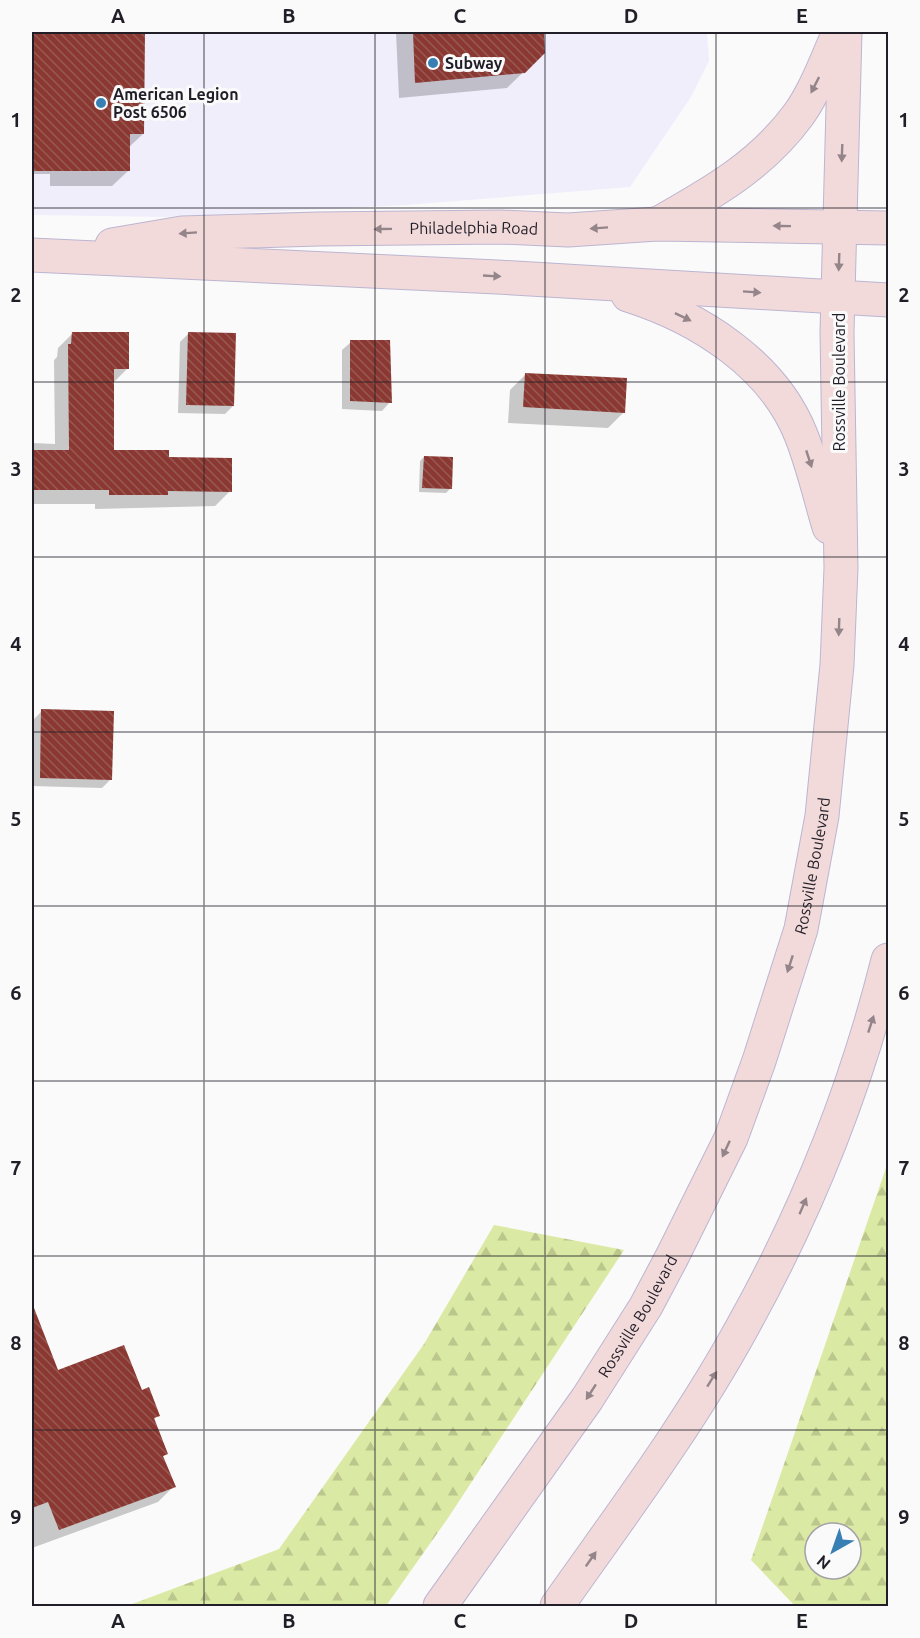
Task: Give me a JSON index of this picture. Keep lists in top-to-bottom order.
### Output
{
  "streets": {
    "main road": ["Philadelphia Road", "Rossville Boulevard"]
  },
  "crossings": [
    ["Philadelphia Road", "Rossville Boulevard"]
  ],
  "places": ["Subway", "American Legion Post 6506"],
  "north": "bottom left",
  "grid": {
    "columns": [
      "A",
      "B",
      "C",
      "D",
      "E"
    ],
    "rows": [
      "1",
      "2",
      "3",
      "4",
      "5",
      "6",
      "7",
      "8",
      "9"
    ]
  }
}
